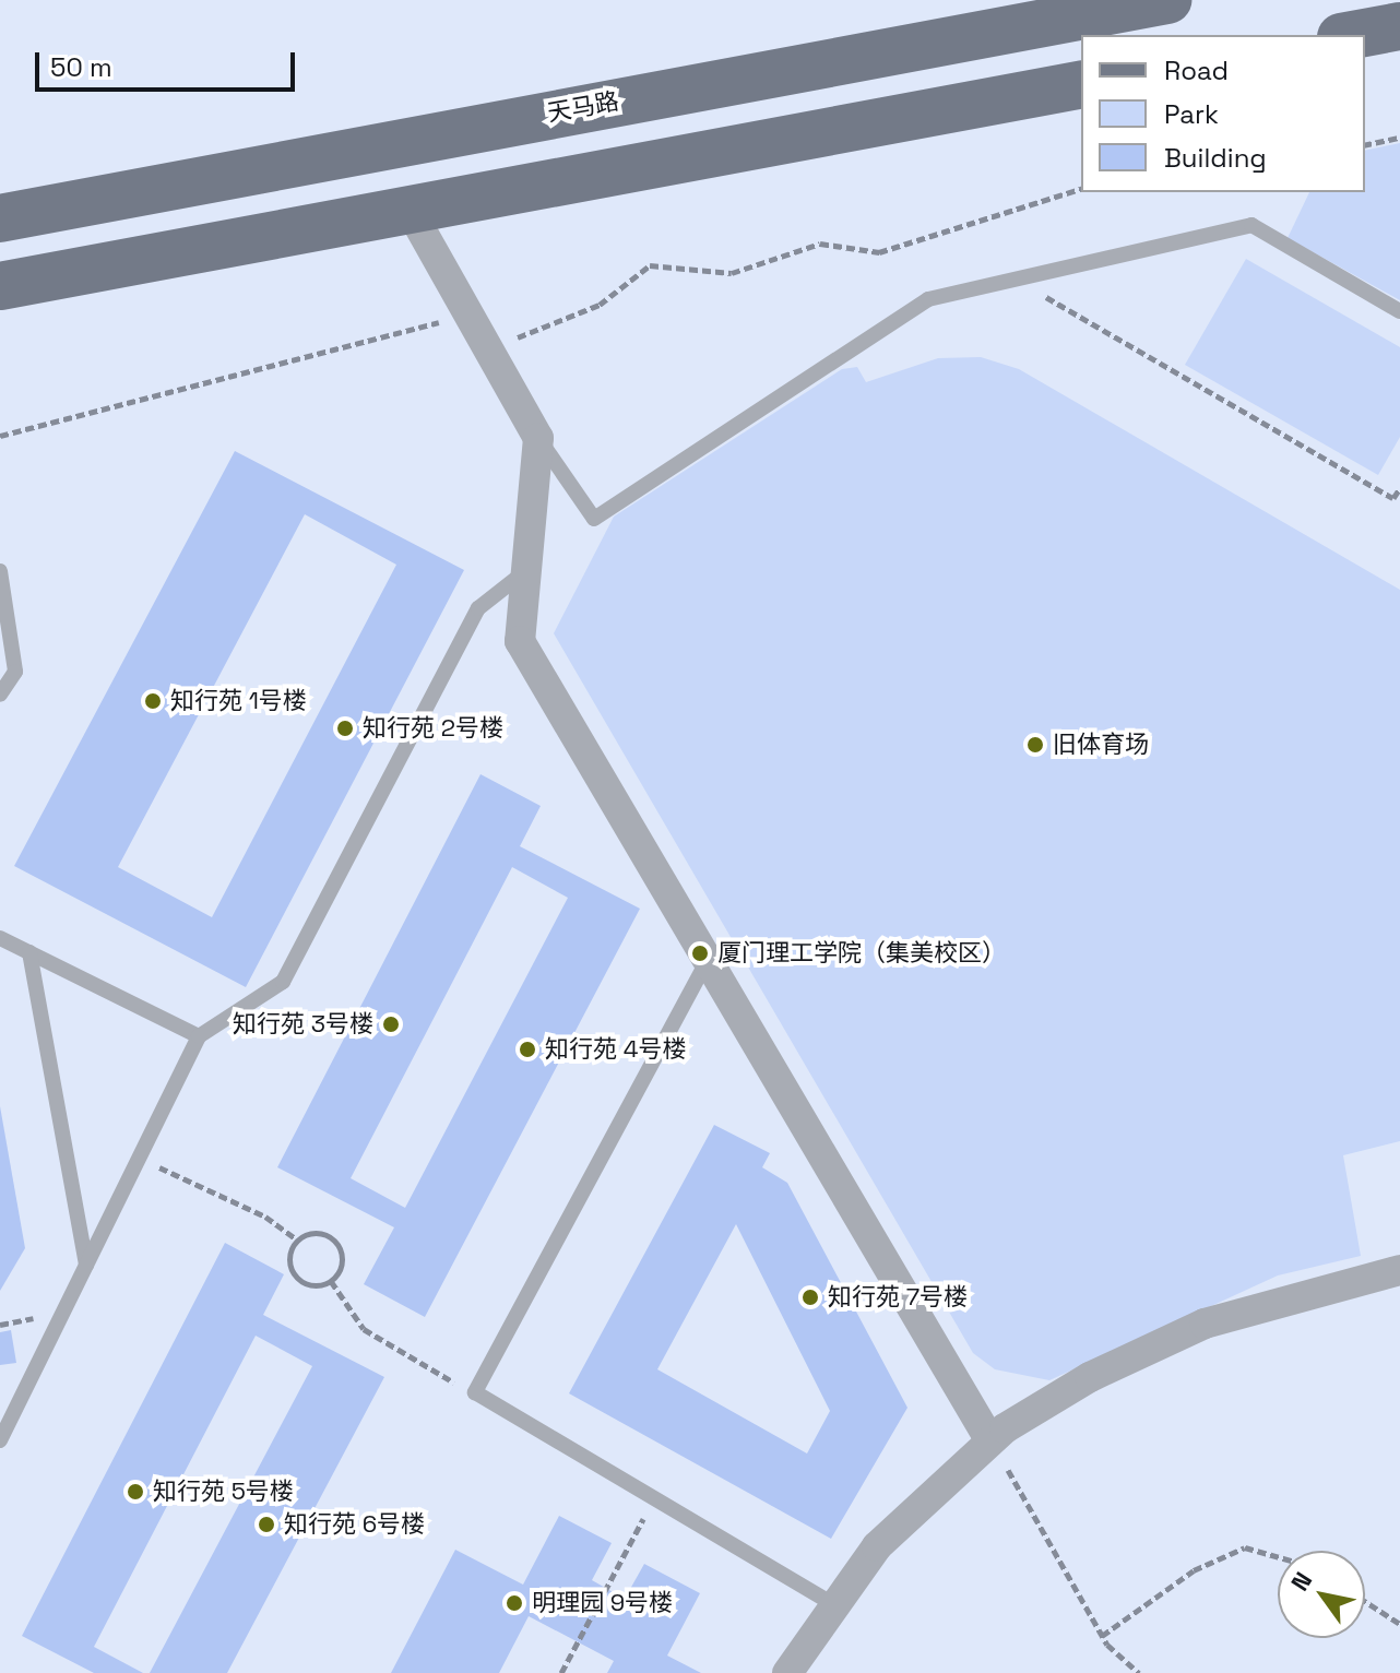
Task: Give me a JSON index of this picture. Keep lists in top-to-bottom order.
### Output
{
  "streets": {
    "main road": ["天马路"]
  },
  "places": [
    "知行苑 1号楼",
    "知行苑 2号楼",
    "旧体育场",
    "厦门理工学院（集美校区）",
    "知行苑 3号楼",
    "知行苑 4号楼",
    "知行苑 7号楼",
    "知行苑 5号楼",
    "知行苑 6号楼",
    "明理园 9号楼"
  ],
  "legend": ["Road", "Park", "Building"],
  "scale_bar": "50 m",
  "north": "top left"
}
